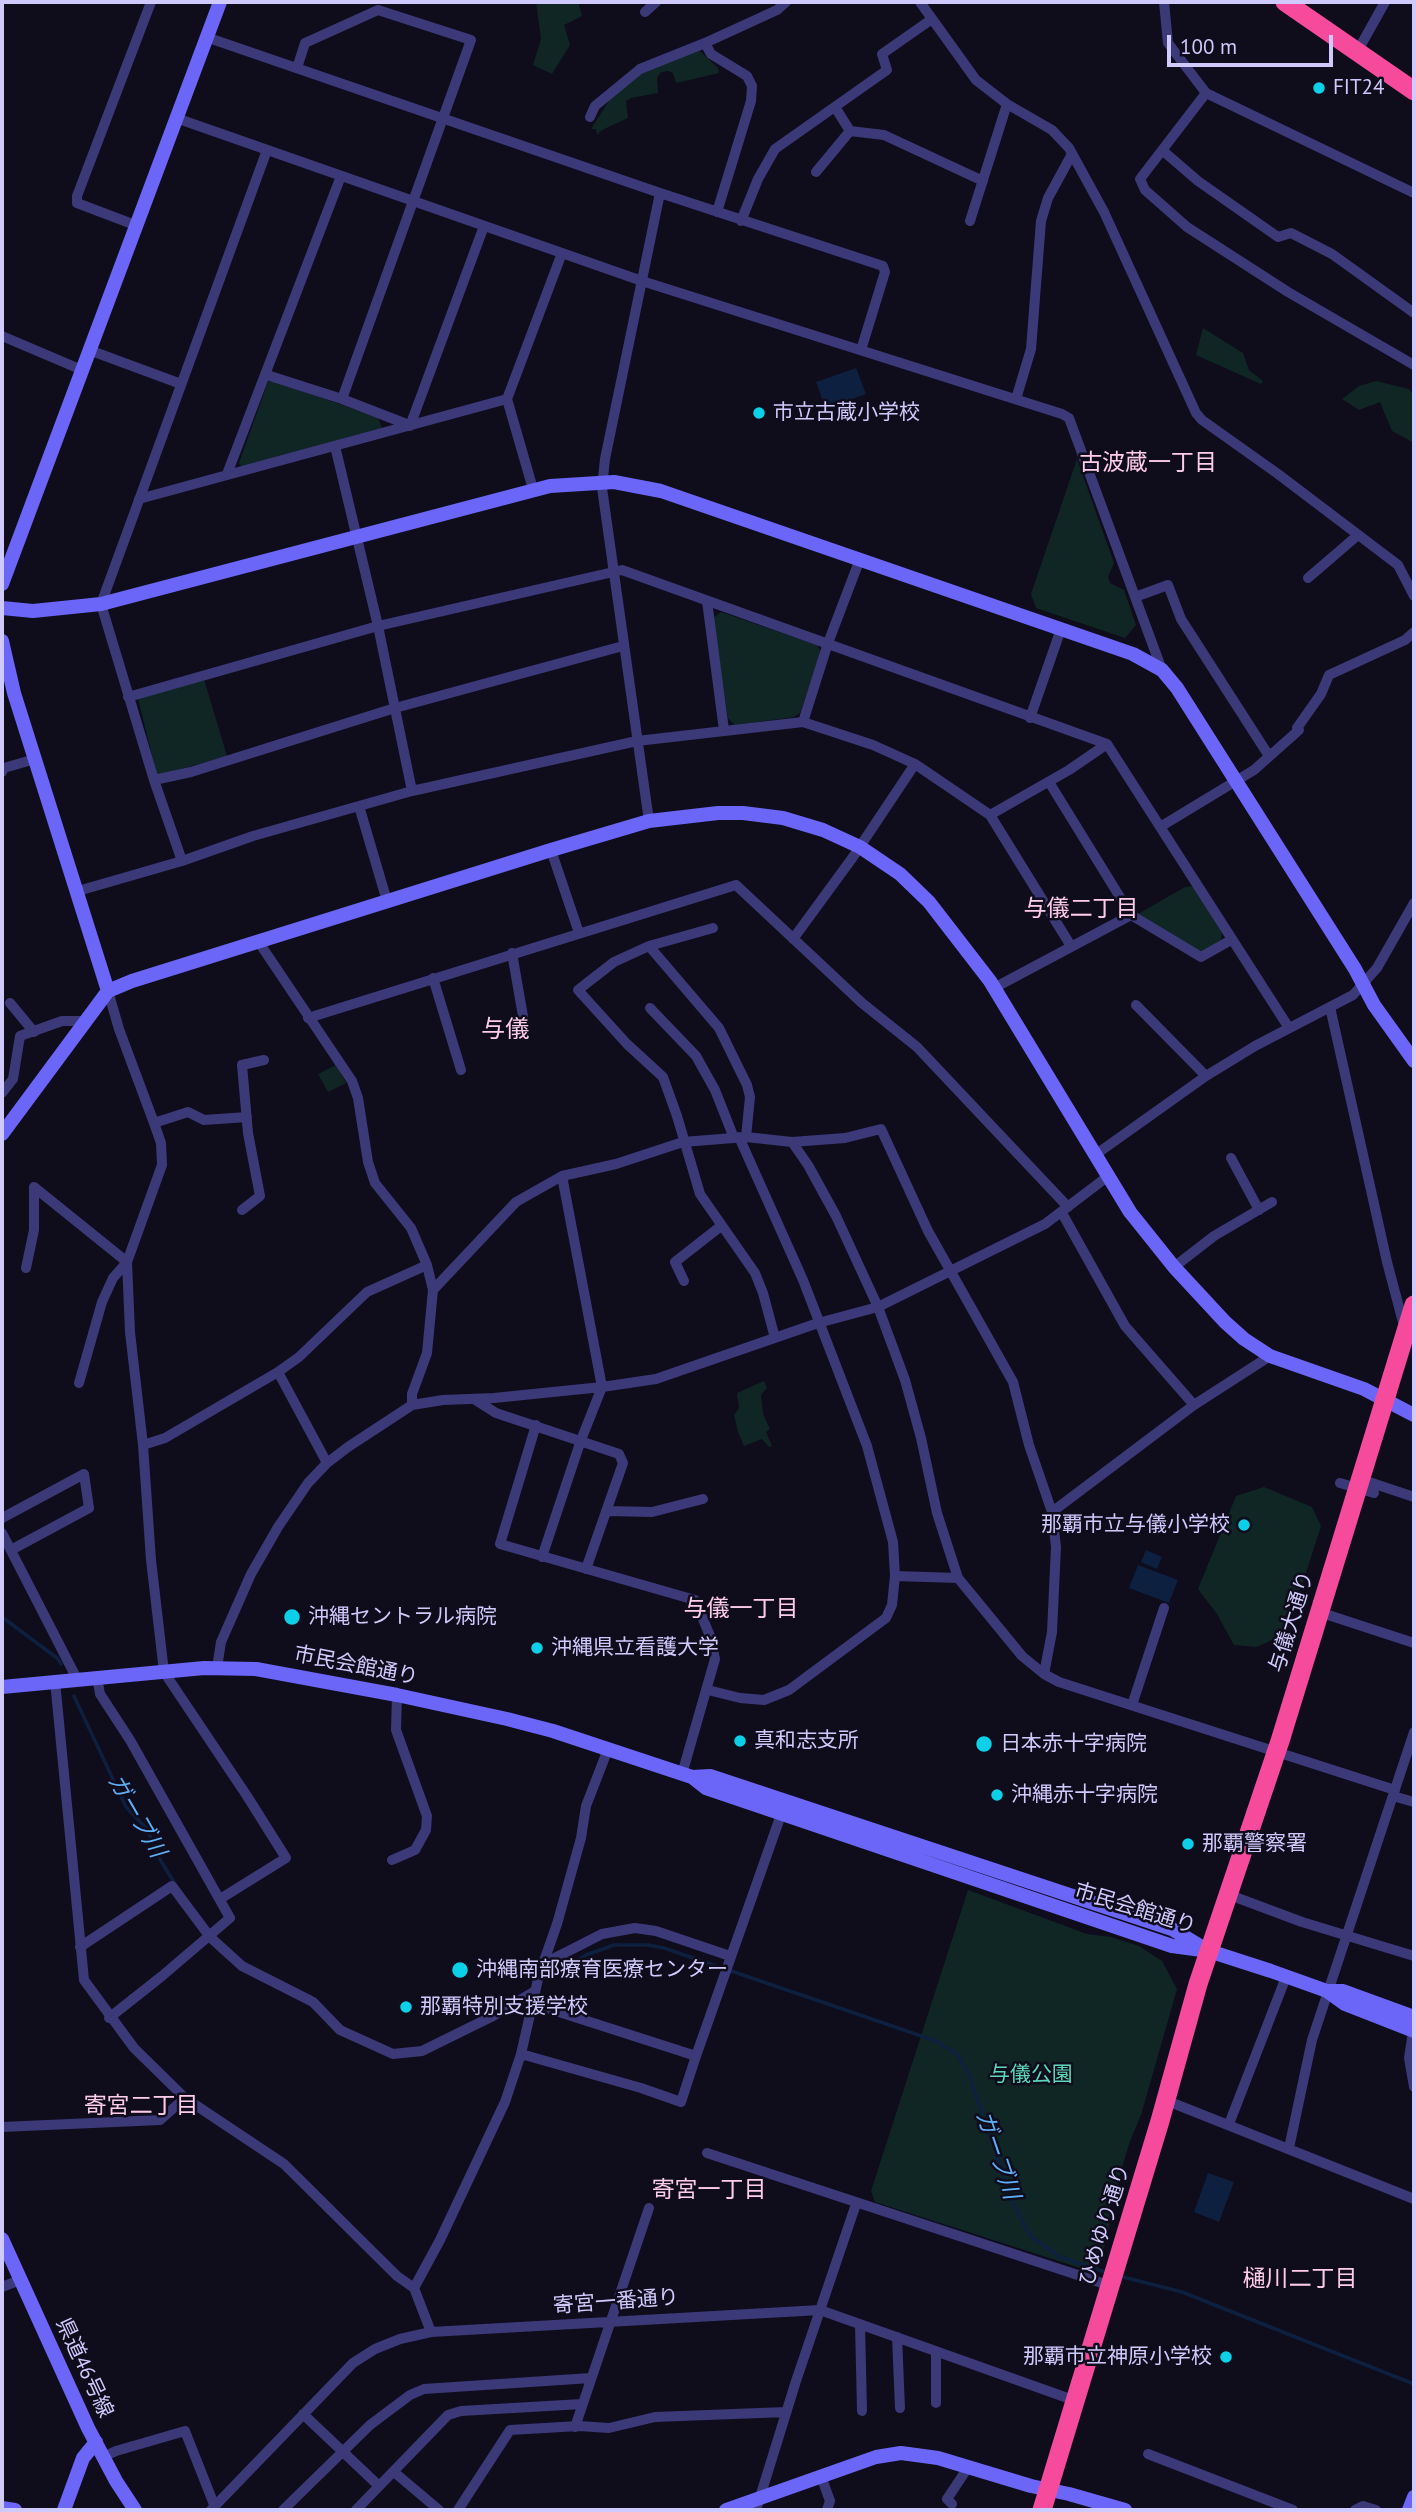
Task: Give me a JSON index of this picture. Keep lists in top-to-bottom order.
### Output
{
  "streets": {
    "highway": ["与儀大通り", "ひめゆり通り"],
    "street": ["市民会館通り", "寄宮一番通り", "県道46号線"]
  },
  "crossings": [
    ["与儀大通り", "市民会館通り"],
    ["与儀大通り", "ひめゆり通り"],
    ["市民会館通り", "ひめゆり通り"],
    ["ひめゆり通り", "寄宮一番通り"]
  ],
  "districts": [
    "古波蔵一丁目",
    "与儀二丁目",
    "与儀",
    "与儀一丁目",
    "寄宮二丁目",
    "寄宮一丁目",
    "樋川二丁目"
  ],
  "water": ["ガーブ川"],
  "parks": ["与儀公園"],
  "places": [
    "FIT24",
    "市立古蔵小学校",
    "那覇市立与儀小学校",
    "沖縄セントラル病院",
    "沖縄県立看護大学",
    "真和志支所",
    "日本赤十字病院",
    "沖縄赤十字病院",
    "那覇警察署",
    "沖縄南部療育医療センター",
    "那覇特別支援学校",
    "那覇市立神原小学校"
  ],
  "scale_bar": "100 m"
}
